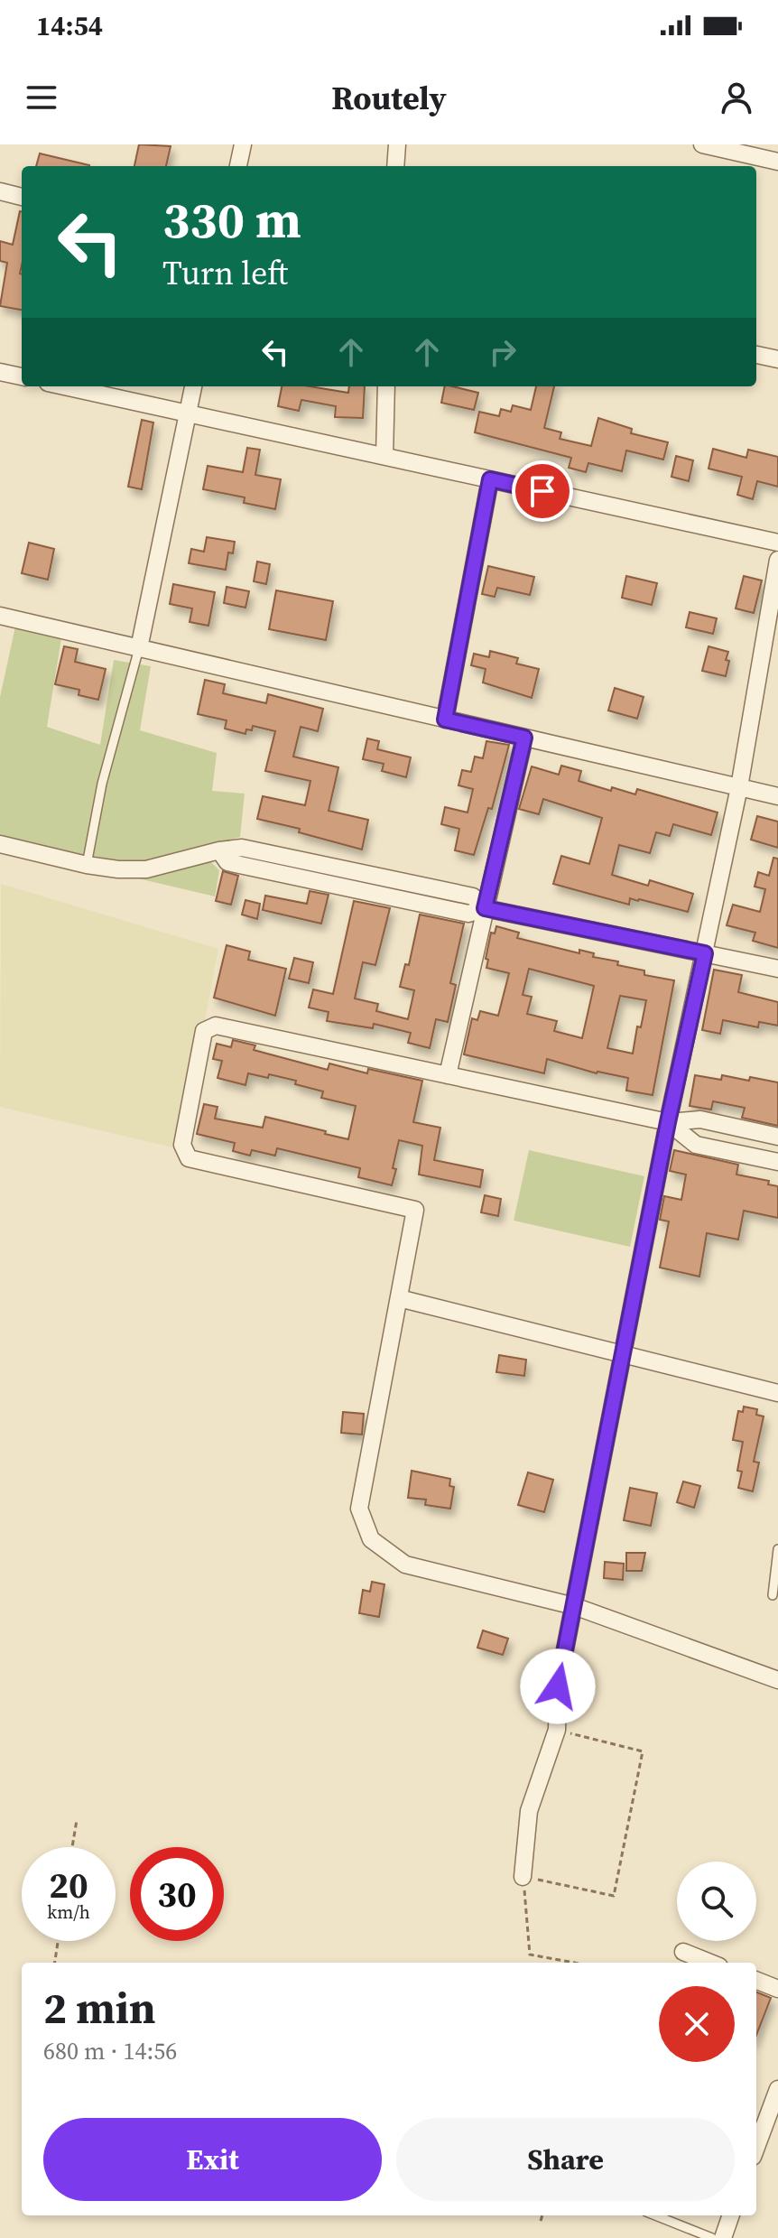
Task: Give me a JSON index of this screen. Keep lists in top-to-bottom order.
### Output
{
  "page": {
    "status": "14:54",
    "header": "Routely",
    "turn": ["330 m", "Turn left"],
    "speed": "20 km/h",
    "limit": "30",
    "heading": ["2 min", "680 m · 14:56"],
    "buttons": ["Exit", "Share"]
  }
}
